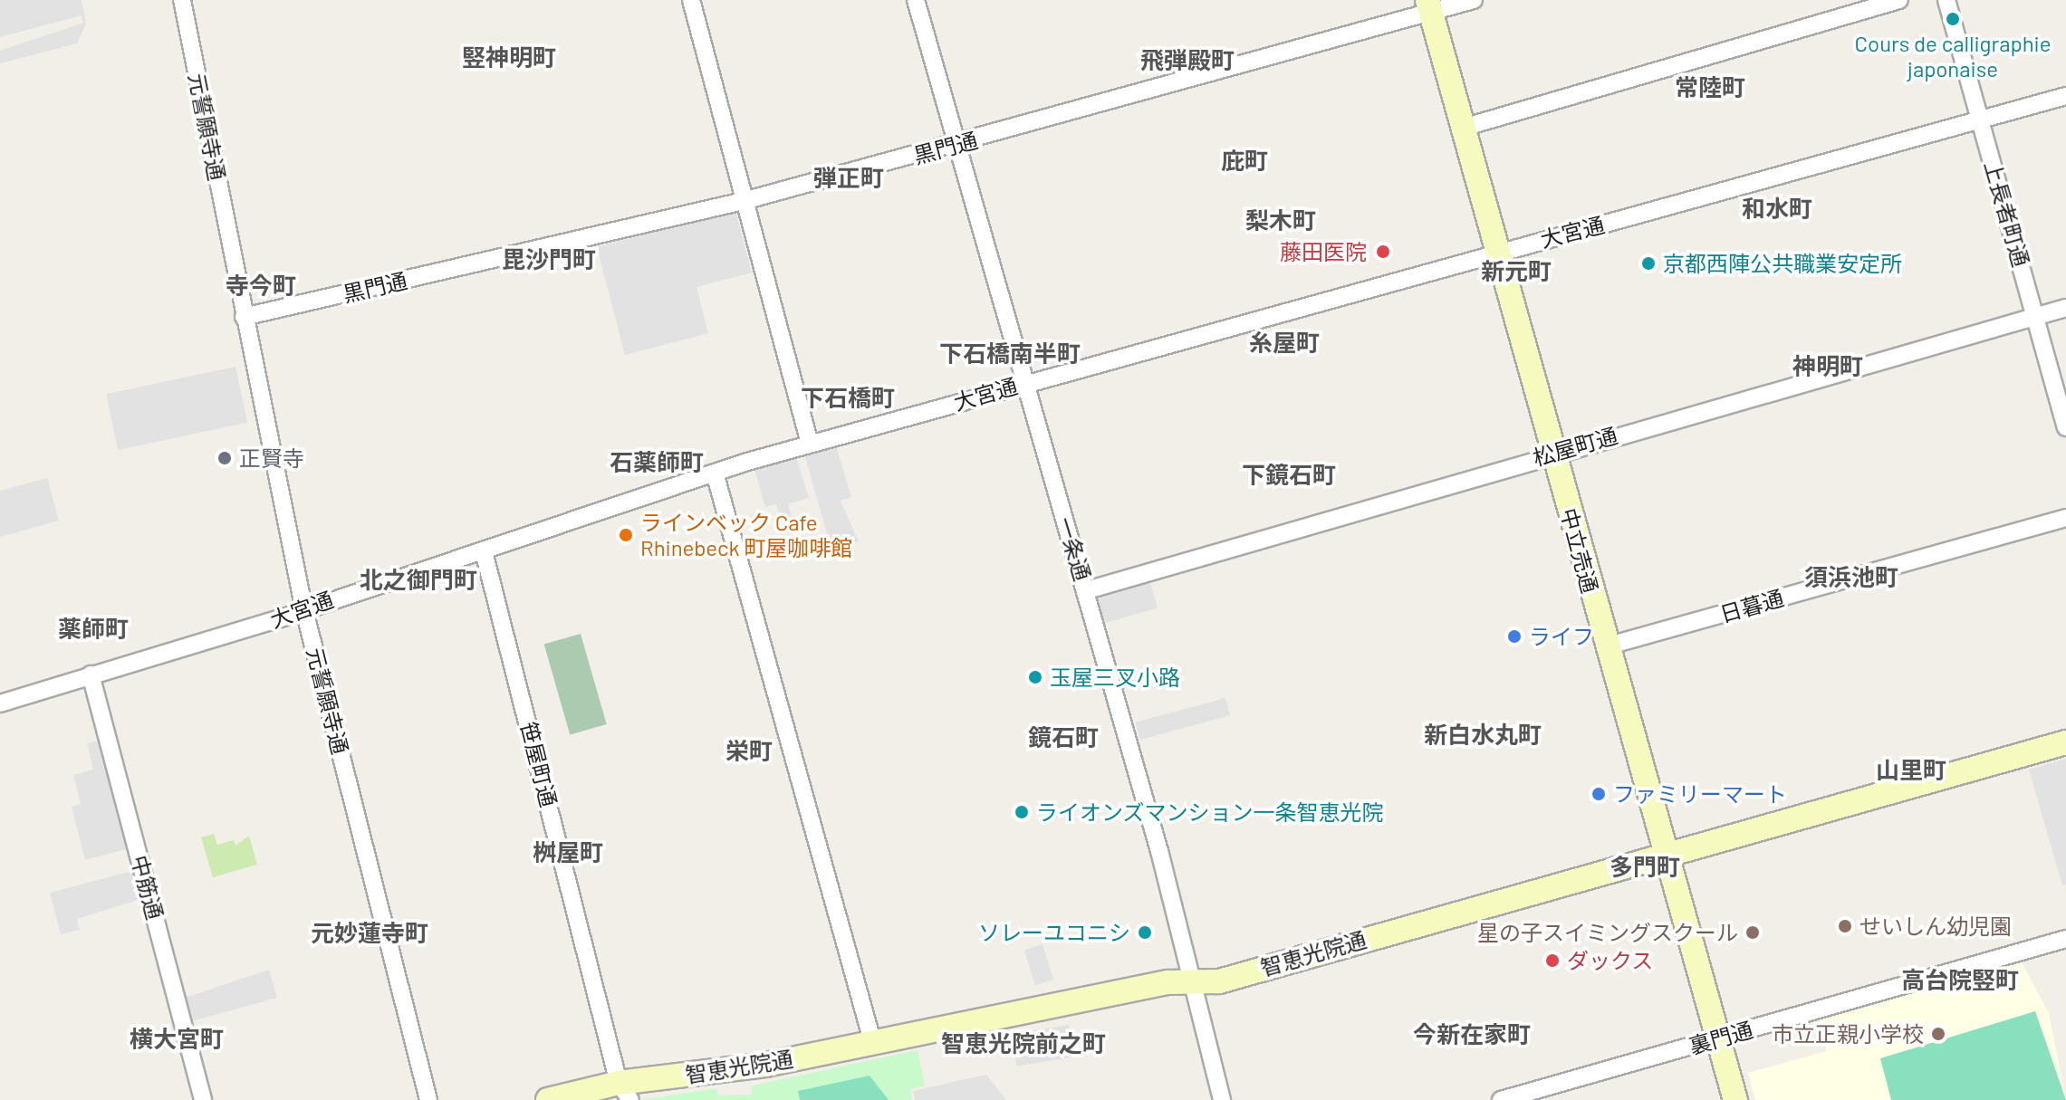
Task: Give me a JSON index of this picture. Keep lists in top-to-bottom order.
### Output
{
  "streets": {
    "street": [
      "元誓願寺通",
      "黒門通",
      "上長者町通",
      "大宮通",
      "松屋町通",
      "一条通",
      "中立売通",
      "日暮通",
      "笹屋町通",
      "中筋通",
      "智恵光院通",
      "裏門通"
    ]
  },
  "crossings": [
    ["元誓願寺通", "黒門通"],
    ["元誓願寺通", "大宮通"],
    ["黒門通", "一条通"],
    ["黒門通", "中立売通"],
    ["上長者町通", "大宮通"],
    ["上長者町通", "松屋町通"],
    ["大宮通", "一条通"],
    ["大宮通", "中立売通"],
    ["大宮通", "笹屋町通"],
    ["大宮通", "中筋通"],
    ["松屋町通", "一条通"],
    ["松屋町通", "中立売通"],
    ["一条通", "智恵光院通"],
    ["中立売通", "日暮通"],
    ["中立売通", "智恵光院通"],
    ["中立売通", "裏門通"],
    ["笹屋町通", "智恵光院通"]
  ],
  "districts": [
    "竪神明町",
    "飛弾殿町",
    "常陸町",
    "庇町",
    "弾正町",
    "和水町",
    "梨木町",
    "毘沙門町",
    "新元町",
    "寺今町",
    "糸屋町",
    "下石橋南半町",
    "神明町",
    "下石橋町",
    "石薬師町",
    "下鏡石町",
    "須浜池町",
    "北之御門町",
    "薬師町",
    "新白水丸町",
    "鏡石町",
    "栄町",
    "山里町",
    "桝屋町",
    "多門町",
    "元妙蓮寺町",
    "高台院竪町",
    "今新在家町",
    "横大宮町",
    "智恵光院前之町"
  ],
  "places": [
    "Cours de calligraphie japonaise",
    "藤田医院",
    "京都西陣公共職業安定所",
    "正賢寺",
    "ラインベック Cafe Rhinebeck 町屋咖啡館",
    "ライフ",
    "玉屋三叉小路",
    "ファミリーマート",
    "ライオンズマンション一条智恵光院",
    "せいしん幼児園",
    "ソレーユコニシ",
    "星の子スイミングスクール",
    "ダックス",
    "市立正親小学校"
  ]
}
